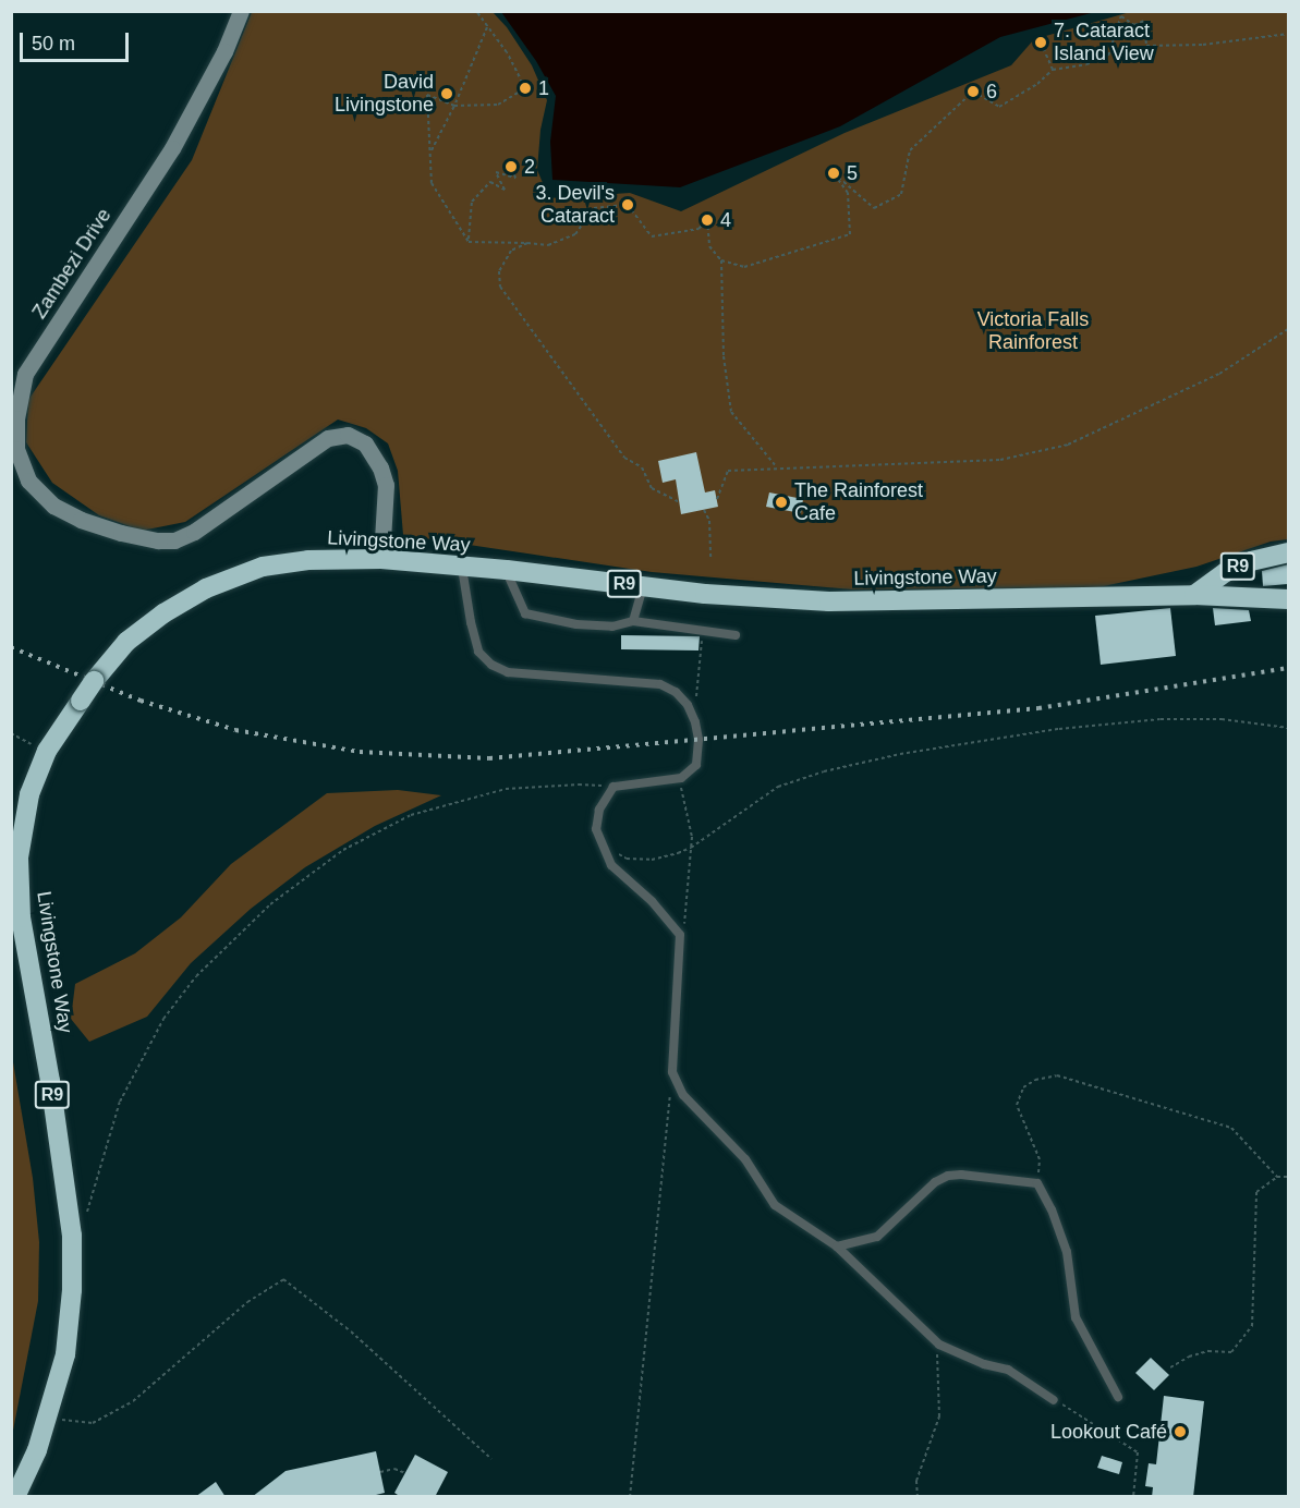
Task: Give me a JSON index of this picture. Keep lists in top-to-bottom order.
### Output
{
  "streets": {
    "highway": ["Livingstone Way", "R9"],
    "street": ["Zambezi Drive"]
  },
  "crossings": [
    ["Zambezi Drive", "Livingstone Way"],
    ["Livingstone Way", "R9"]
  ],
  "parks": ["Victoria Falls Rainforest"],
  "places": [
    "7. Cataract Island View",
    "1",
    "6",
    "David Livingstone",
    "2",
    "5",
    "3. Devil's Cataract",
    "4",
    "The Rainforest Cafe",
    "Lookout Café"
  ],
  "scale_bar": "50 m"
}
